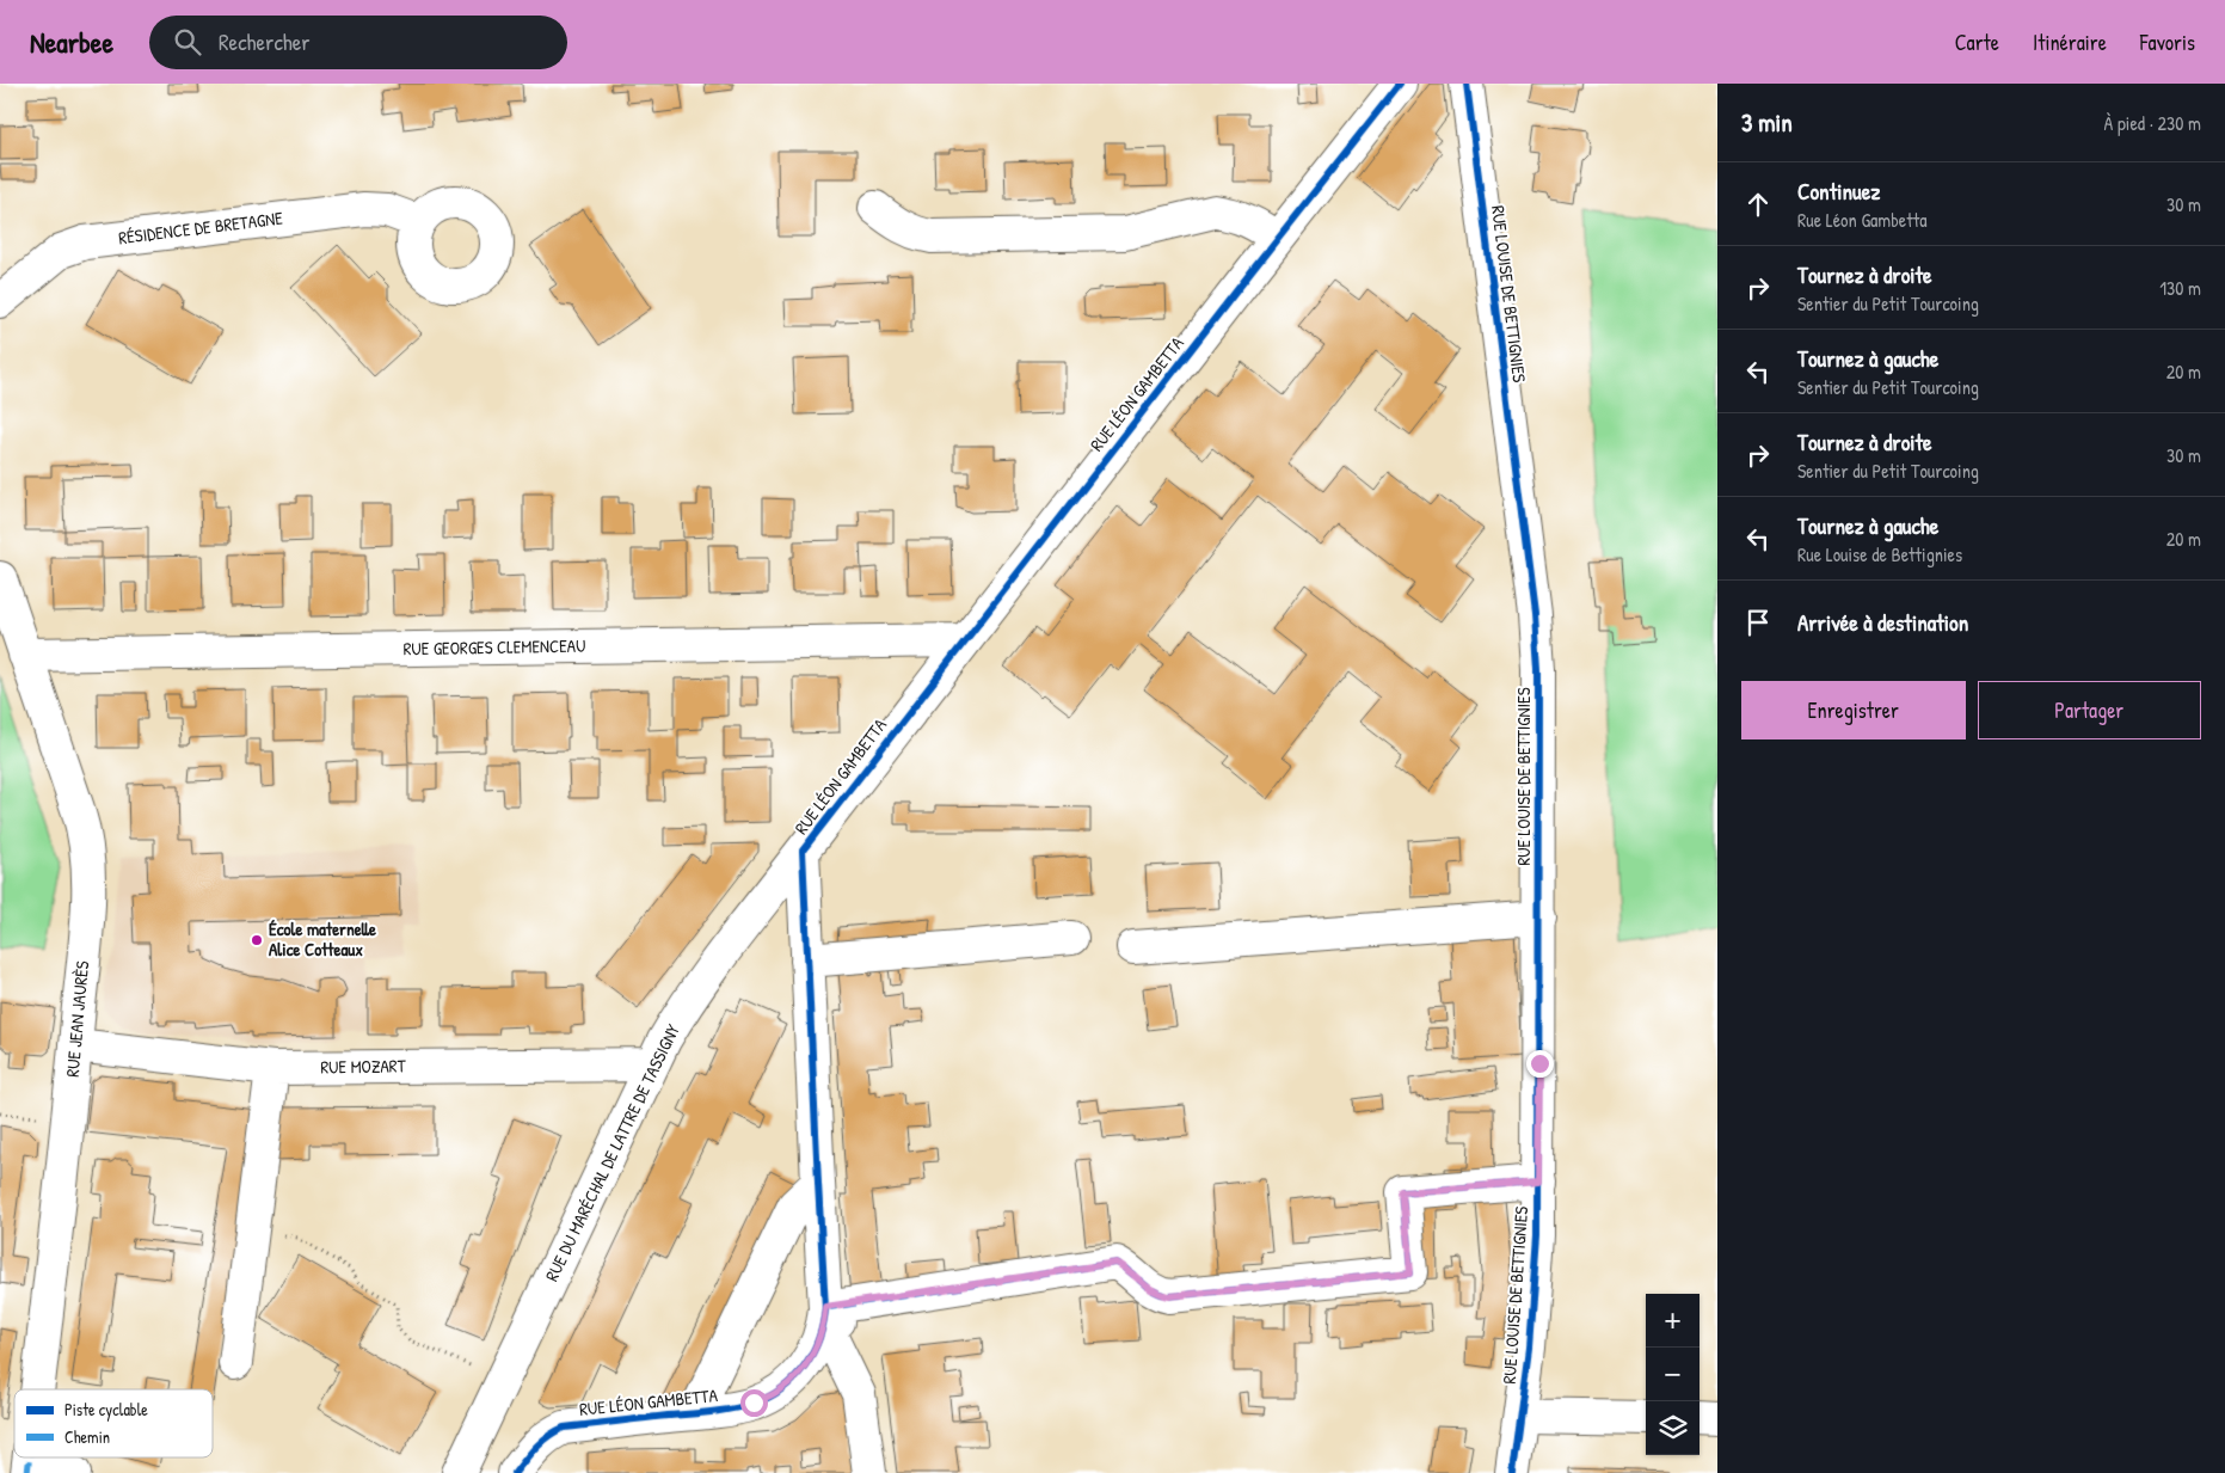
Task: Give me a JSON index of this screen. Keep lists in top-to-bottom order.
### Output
{
  "streets": {
    "street": [
      "RÉSIDENCE DE BRETAGNE",
      "RUE LOUISE DE BETTIGNIES",
      "RUE LÉON GAMBETTA",
      "RUE GEORGES CLEMENCEAU",
      "RUE JEAN JAURÈS",
      "RUE MOZART",
      "RUE DU MARÉCHAL DE LATTRE DE TASSIGNY"
    ]
  },
  "crossings": [
    ["RUE LÉON GAMBETTA", "RUE GEORGES CLEMENCEAU"],
    ["RUE LÉON GAMBETTA", "RUE DU MARÉCHAL DE LATTRE DE TASSIGNY"],
    ["RUE GEORGES CLEMENCEAU", "RUE JEAN JAURÈS"],
    ["RUE JEAN JAURÈS", "RUE MOZART"],
    ["RUE MOZART", "RUE DU MARÉCHAL DE LATTRE DE TASSIGNY"]
  ],
  "places": ["École maternelle Alice Cotteaux"],
  "legend": ["Piste cyclable", "Chemin"],
  "page": {
    "header": "Nearbee",
    "search": "Rechercher",
    "nav": ["Carte", "Itinéraire", "Favoris"],
    "heading": ["3 min", "À pied · 230 m"],
    "list": [
      ["Continuez", "Rue Léon Gambetta", "30 m"],
      ["Tournez à droite", "Sentier du Petit Tourcoing", "130 m"],
      ["Tournez à gauche", "Sentier du Petit Tourcoing", "20 m"],
      ["Tournez à droite", "Sentier du Petit Tourcoing", "30 m"],
      ["Tournez à gauche", "Rue Louise de Bettignies", "20 m"],
      "Arrivée à destination"
    ],
    "buttons": ["Enregistrer", "Partager"],
    "map_buttons": ["+", "−"]
  }
}
